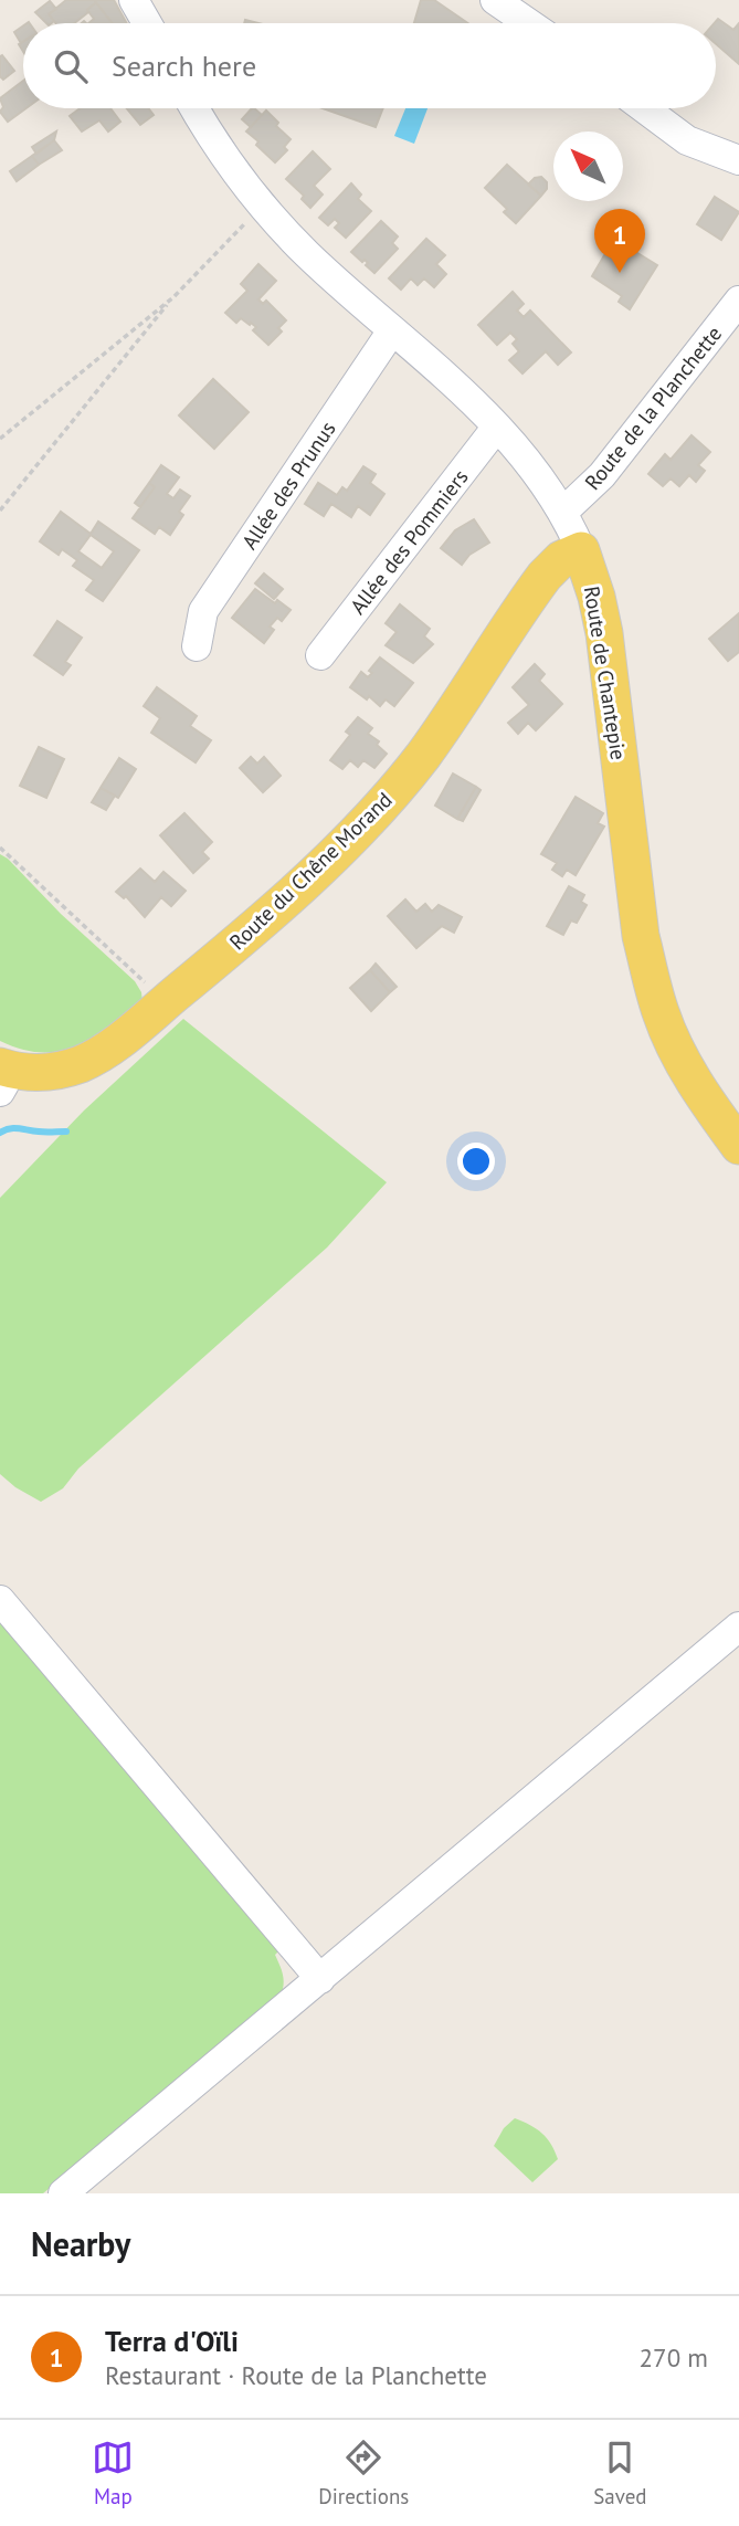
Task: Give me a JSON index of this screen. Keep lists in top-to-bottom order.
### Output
{
  "streets": {
    "main road": ["Route de Chantepie", "Route du Chêne Morand"],
    "street": ["Route de la Planchette", "Allée des Prunus", "Allée des Pommiers"]
  },
  "crossings": [
    ["Route de la Planchette", "Route de Chantepie"],
    ["Allée des Prunus", "Route de Chantepie"],
    ["Allée des Pommiers", "Route de Chantepie"],
    ["Route de Chantepie", "Route du Chêne Morand"]
  ],
  "north": "top left",
  "page": {
    "search": "Search here",
    "pins": "1",
    "heading": "Nearby",
    "list": [
      {
        "mark": "1",
        "name": "Terra d'Oïli",
        "note": "Restaurant · Route de la Planchette",
        "value": "270 m"
      }
    ],
    "nav": ["Map", "Directions", "Saved"]
  }
}
